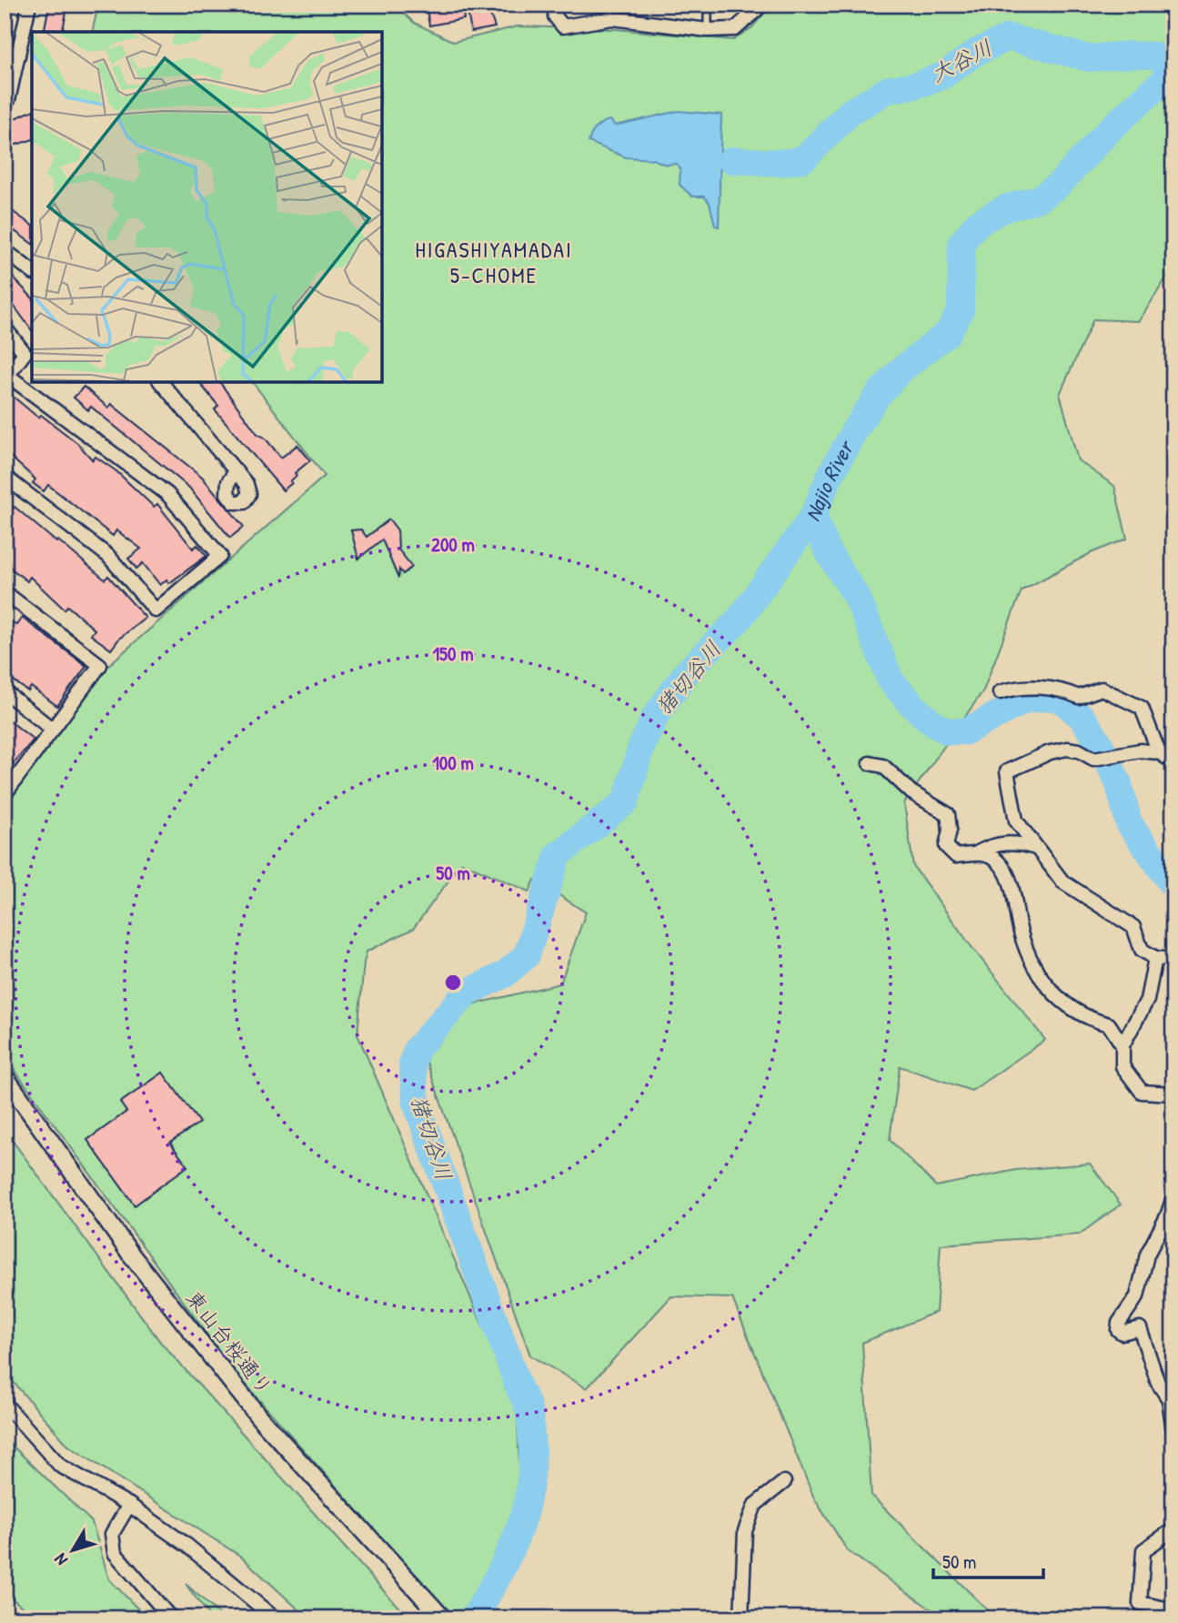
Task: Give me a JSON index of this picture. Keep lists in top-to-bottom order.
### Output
{
  "streets": {
    "street": ["東山台桜通り"]
  },
  "districts": ["HIGASHIYAMADAI 5-CHOME"],
  "water": ["大谷川", "Najio River", "猪切谷川"],
  "scale_bar": "50 m",
  "north": "bottom left",
  "rings": [
    "200 m",
    "150 m",
    "100 m",
    "50 m"
  ]
}
